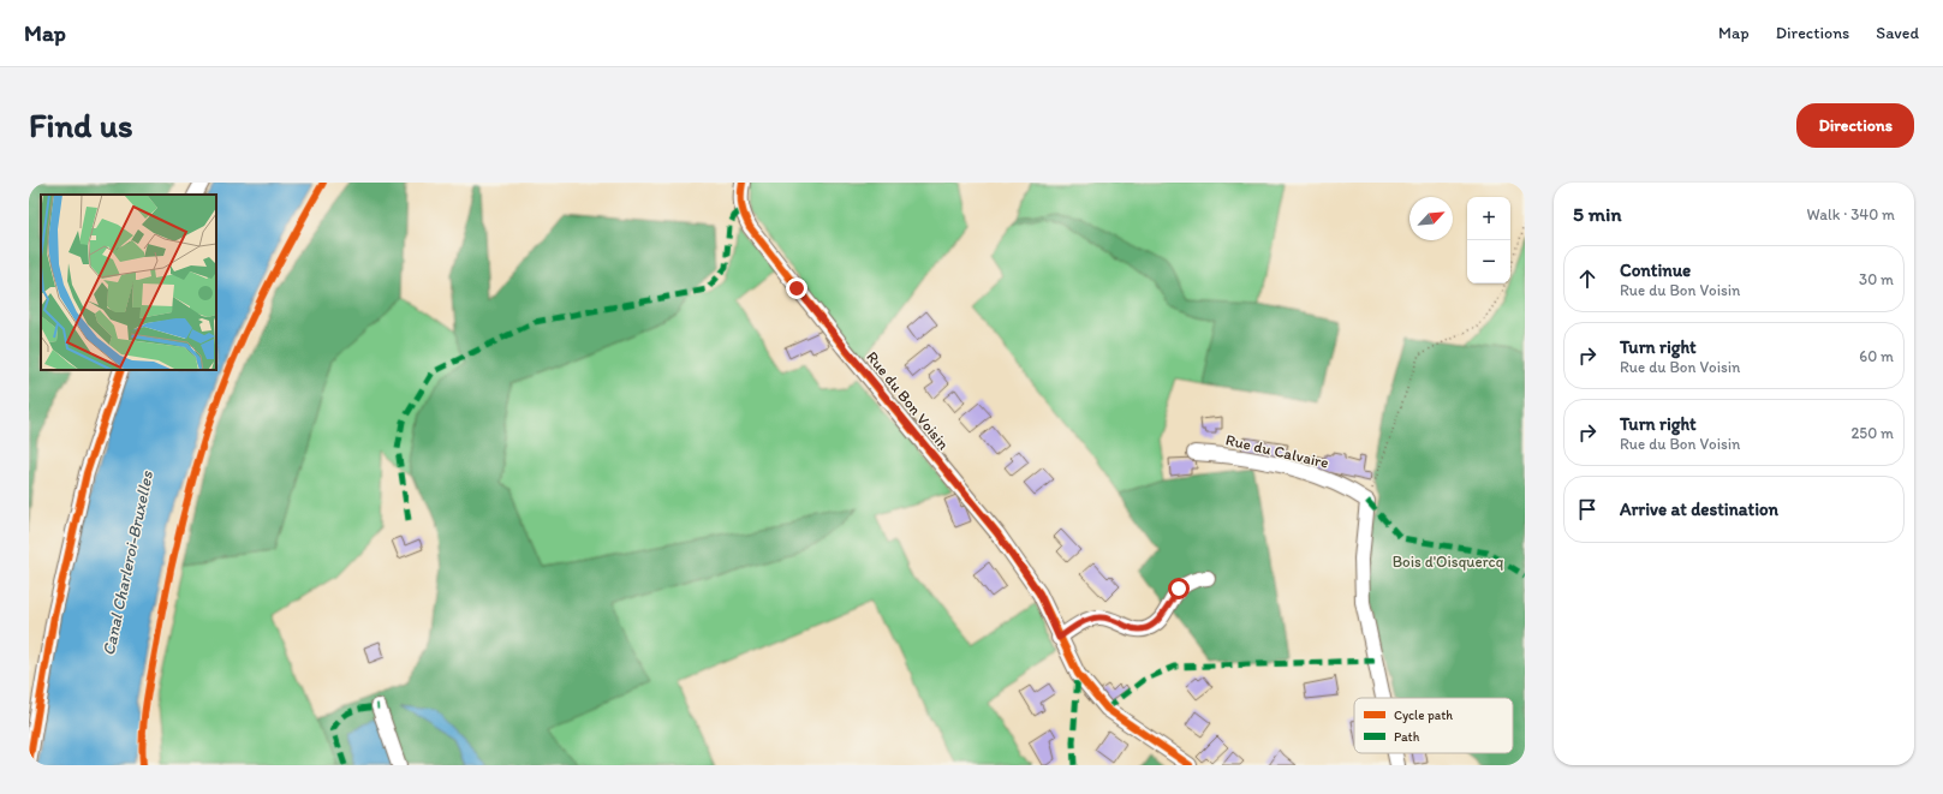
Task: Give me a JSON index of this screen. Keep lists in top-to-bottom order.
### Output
{
  "streets": {
    "street": ["Rue du Bon Voisin", "Rue du Calvaire"]
  },
  "water": ["Canal Charleroi-Bruxelles"],
  "parks": ["Bois d'Oisquercq"],
  "legend": ["Cycle path", "Path"],
  "north": "top right",
  "page": {
    "header": "Map",
    "nav": ["Map", "Directions", "Saved"],
    "buttons": "Directions",
    "title": "Find us",
    "heading": ["5 min", "Walk · 340 m"],
    "map_buttons": ["+", "−"],
    "list": [
      ["Continue", "Rue du Bon Voisin", "30 m"],
      ["Turn right", "Rue du Bon Voisin", "60 m"],
      ["Turn right", "Rue du Bon Voisin", "250 m"],
      "Arrive at destination"
    ]
  }
}
